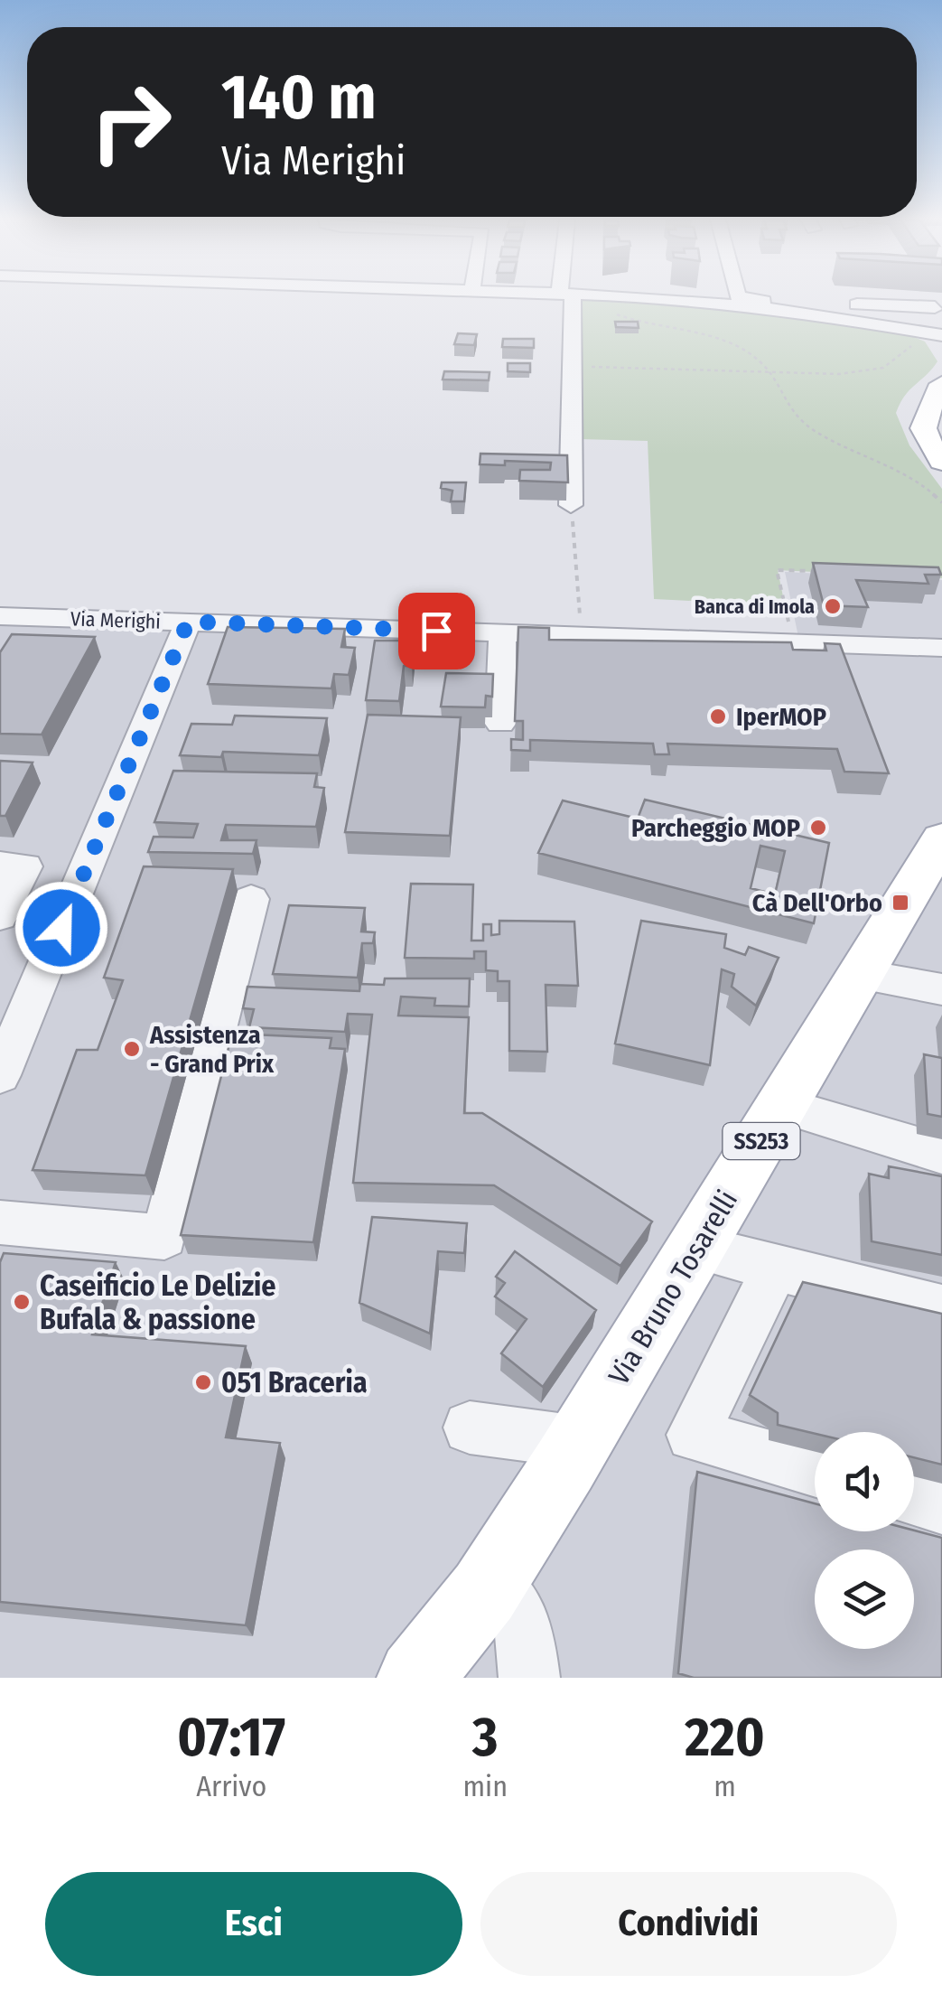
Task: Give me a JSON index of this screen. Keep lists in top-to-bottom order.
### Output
{
  "streets": {
    "main road": ["SS253", "Via Bruno Tosarelli"],
    "street": ["Via Merighi"]
  },
  "places": {
    "other": [
      "Banca di Imola",
      "IperMOP",
      "Parcheggio MOP",
      "Assistenza - Grand Prix",
      "Caseificio Le Delizie Bufala & passione",
      "051 Braceria"
    ],
    "transit": ["Cà Dell'Orbo"]
  },
  "page": {
    "turn": ["140 m", "Via Merighi"],
    "eta": [
      "07:17",
      "Arrivo",
      "3",
      "min",
      "220",
      "m"
    ],
    "buttons": ["Esci", "Condividi"]
  }
}
